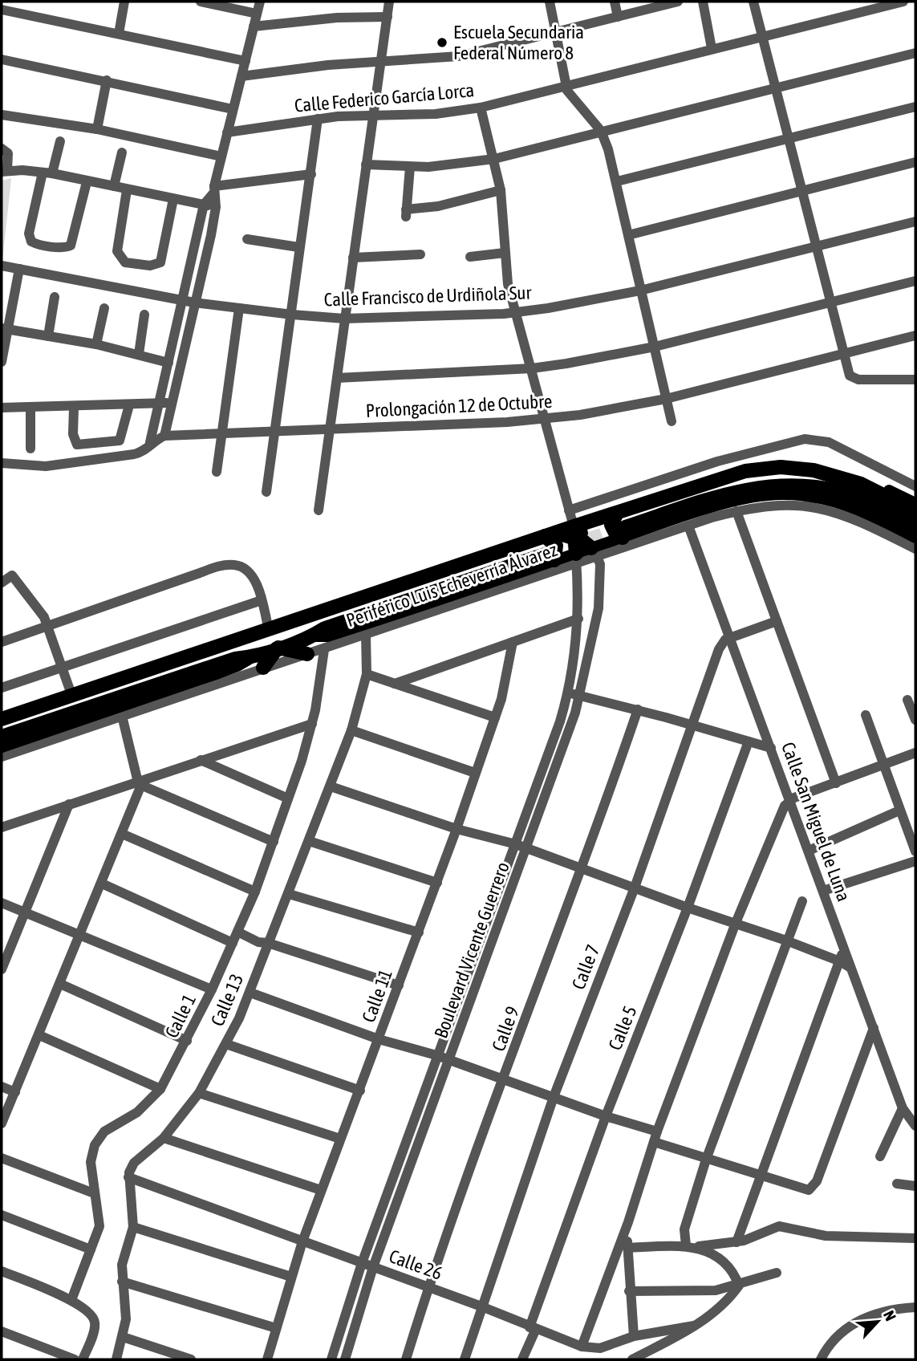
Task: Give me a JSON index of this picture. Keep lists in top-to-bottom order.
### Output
{
  "streets": {
    "highway": ["Periférico Luis Echeverría Álvarez"],
    "street": [
      "Calle Federico García Lorca",
      "Calle Francisco de Urdiñola Sur",
      "Prolongación 12 de Octubre",
      "Calle San Miguel de Luna",
      "Boulevard Vicente Guerrero",
      "Calle 7",
      "Calle 11",
      "Calle 13",
      "Calle 1",
      "Calle 5",
      "Calle 9",
      "Calle 26"
    ]
  },
  "crossings": [
    ["Periférico Luis Echeverría Álvarez", "Calle San Miguel de Luna"],
    ["Periférico Luis Echeverría Álvarez", "Boulevard Vicente Guerrero"],
    ["Periférico Luis Echeverría Álvarez", "Calle 13"],
    ["Periférico Luis Echeverría Álvarez", "Calle 1"],
    ["Calle San Miguel de Luna", "Calle 7"],
    ["Boulevard Vicente Guerrero", "Calle 26"],
    ["Calle 7", "Calle 26"],
    ["Calle 11", "Calle 26"],
    ["Calle 13", "Calle 26"],
    ["Calle 5", "Calle 26"],
    ["Calle 9", "Calle 26"]
  ],
  "places": ["Escuela Secundaria Federal Número 8"],
  "north": "top right"
}
